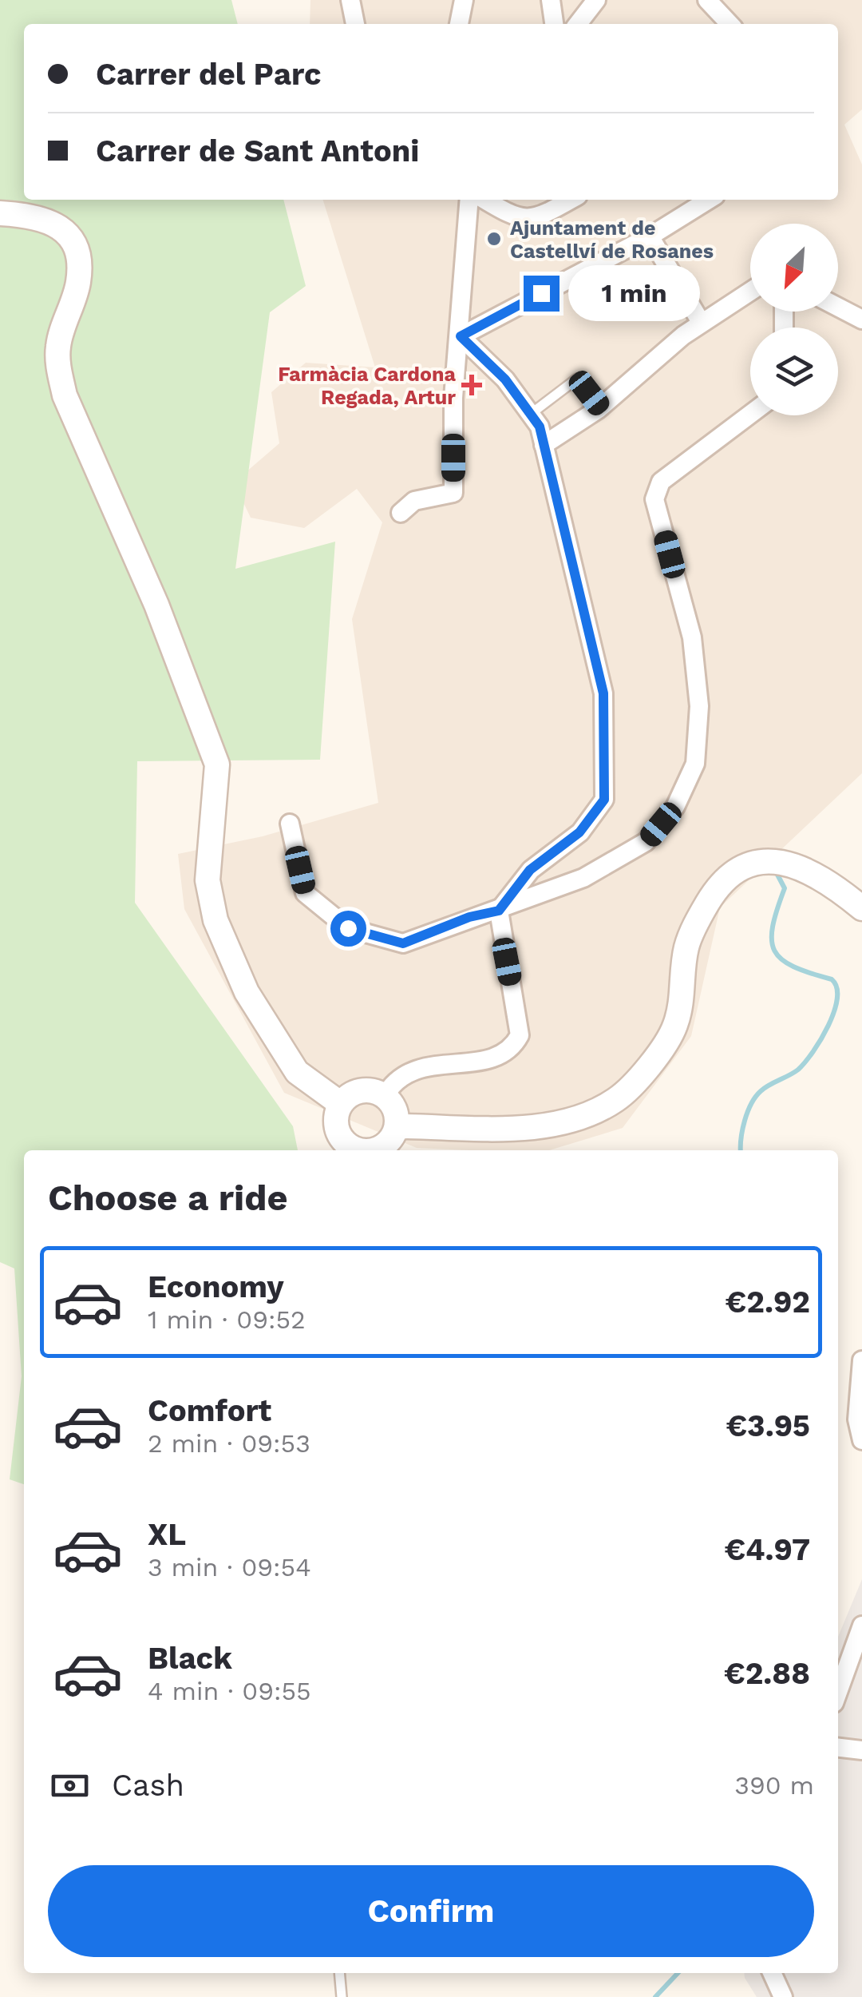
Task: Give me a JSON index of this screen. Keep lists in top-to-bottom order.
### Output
{
  "places": {
    "other": ["Ajuntament de Castellví de Rosanes"],
    "health": ["Farmàcia Cardona Regada, Artur"]
  },
  "north": "bottom left",
  "page": {
    "banner": ["Carrer del Parc", "Carrer de Sant Antoni"],
    "bubble": "1 min",
    "heading": "Choose a ride",
    "list": [
      {
        "name": "Economy",
        "note": "1 min · 09:52",
        "value": "€2.92"
      },
      {
        "name": "Comfort",
        "note": "2 min · 09:53",
        "value": "€3.95"
      },
      {
        "name": "XL",
        "note": "3 min · 09:54",
        "value": "€4.97"
      },
      {
        "name": "Black",
        "note": "4 min · 09:55",
        "value": "€2.88"
      }
    ],
    "pay": ["Cash", "390 m"],
    "buttons": "Confirm"
  }
}
